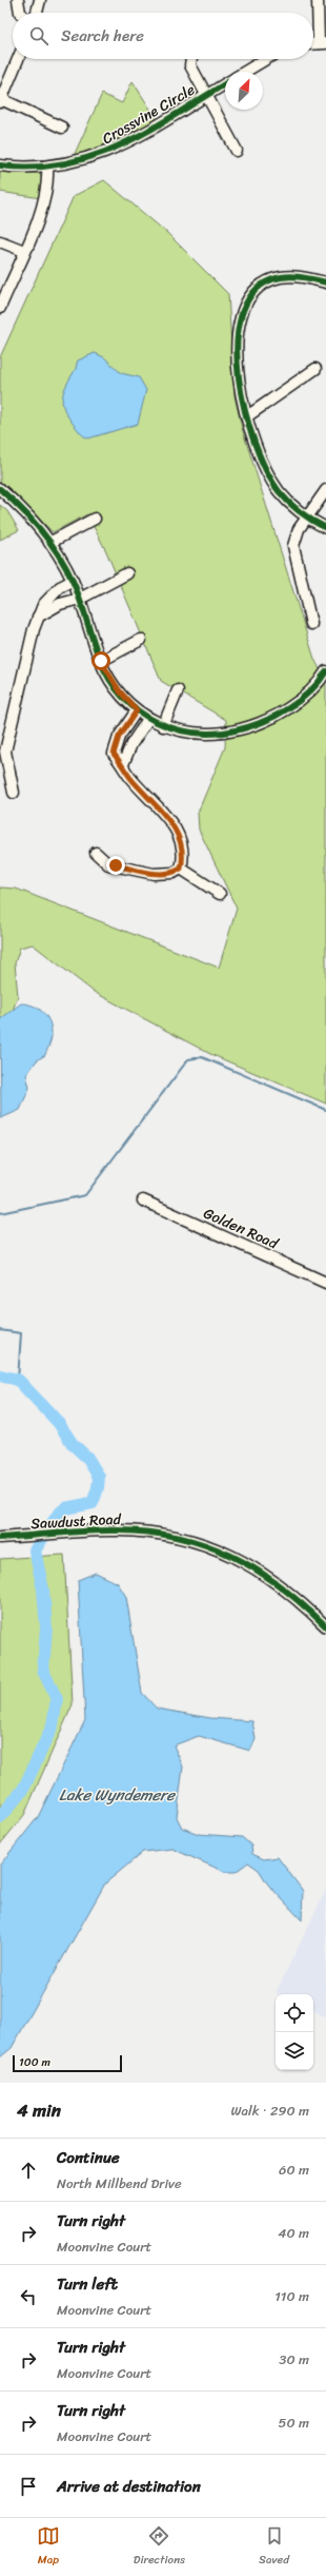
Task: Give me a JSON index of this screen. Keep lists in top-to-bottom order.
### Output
{
  "streets": {
    "street": ["Crossvine Circle", "Golden Road", "Sawdust Road"]
  },
  "water": ["Lake Wyndemere"],
  "scale_bar": "100 m",
  "north": "top right",
  "page": {
    "search": "Search here",
    "scale": "100 m",
    "heading": ["4 min", "Walk · 290 m"],
    "list": [
      ["Continue", "North Millbend Drive", "60 m"],
      ["Turn right", "Moonvine Court", "40 m"],
      ["Turn left", "Moonvine Court", "110 m"],
      ["Turn right", "Moonvine Court", "30 m"],
      ["Turn right", "Moonvine Court", "50 m"],
      "Arrive at destination"
    ],
    "nav": ["Map", "Directions", "Saved"]
  }
}
